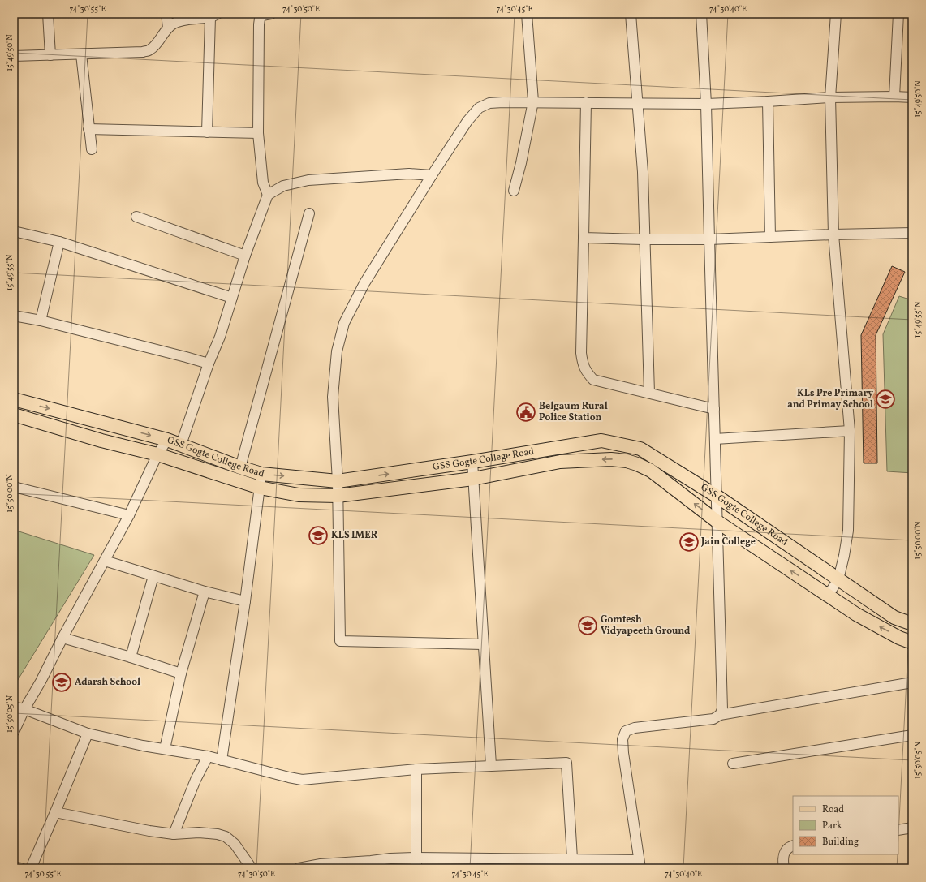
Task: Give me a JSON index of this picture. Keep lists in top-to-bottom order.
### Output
{
  "streets": {
    "main road": ["GSS Gogte College Road"]
  },
  "places": {
    "school or university": [
      "KLs Pre Primary and Primay School",
      "KLS IMER",
      "Jain College",
      "Gomtesh Vidyapeeth Ground",
      "Adarsh School"
    ],
    "public building": ["Belgaum Rural Police Station"]
  },
  "legend": ["Road", "Park", "Building"],
  "coordinates": [
    "74°30'55\"E",
    "74°30'50\"E",
    "74°30'45\"E",
    "74°30'40\"E",
    "15°49'50\"N",
    "15°49'55\"N",
    "15°50'00\"N",
    "15°50'05\"N"
  ]
}
